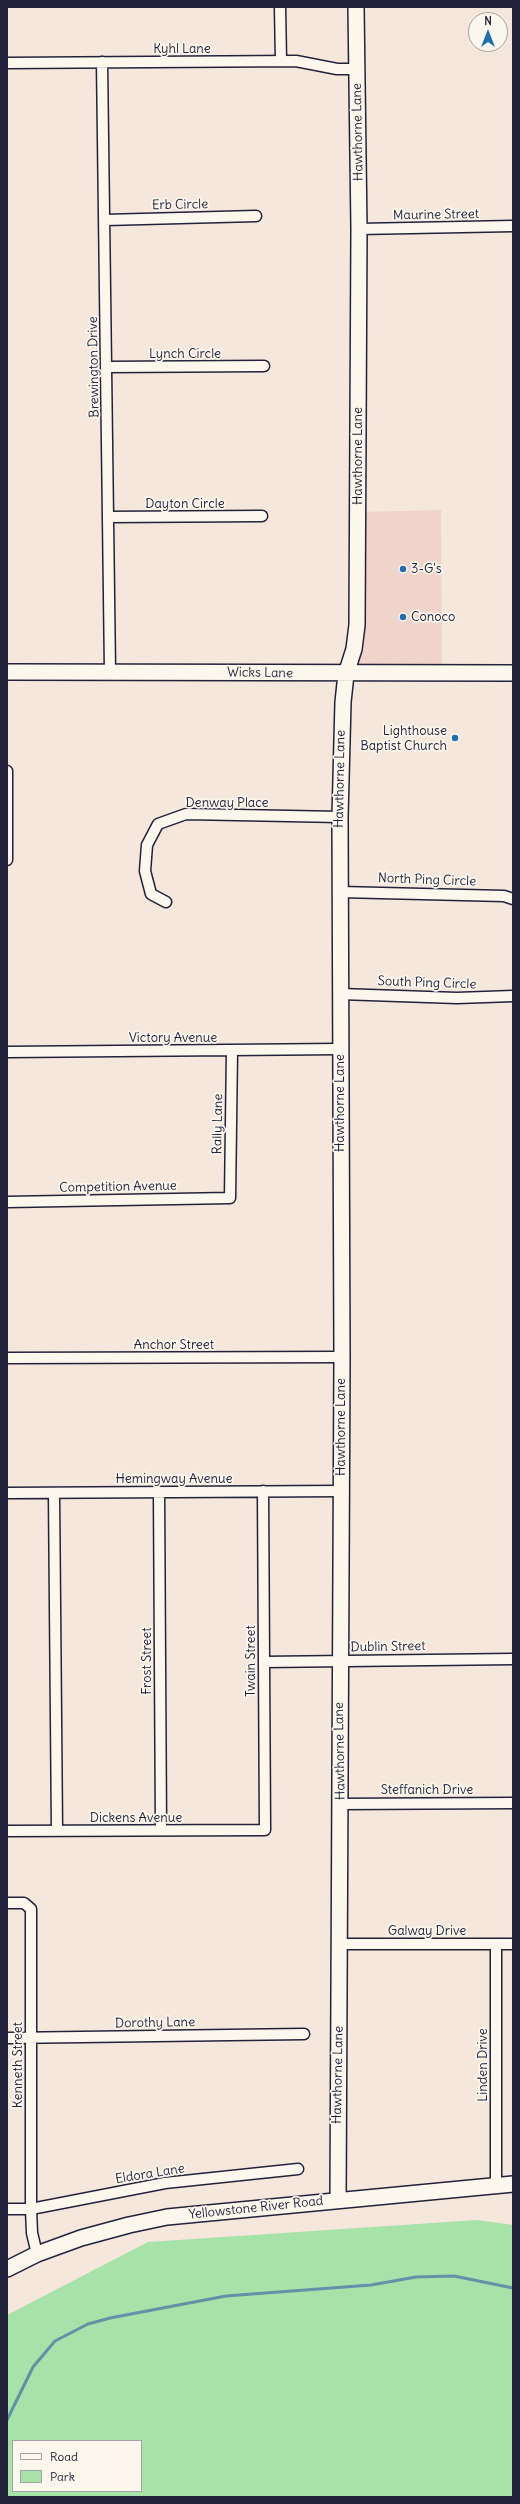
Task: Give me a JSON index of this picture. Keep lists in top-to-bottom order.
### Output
{
  "streets": {
    "street": [
      "Kyhl Lane",
      "Hawthorne Lane",
      "Erb Circle",
      "Maurine Street",
      "Lynch Circle",
      "Brewington Drive",
      "Dayton Circle",
      "Wicks Lane",
      "Denway Place",
      "North Ping Circle",
      "South Ping Circle",
      "Victory Avenue",
      "Rally Lane",
      "Competition Avenue",
      "Anchor Street",
      "Hemingway Avenue",
      "Dublin Street",
      "Frost Street",
      "Twain Street",
      "Steffanich Drive",
      "Dickens Avenue",
      "Galway Drive",
      "Dorothy Lane",
      "Kenneth Street",
      "Linden Drive",
      "Eldora Lane",
      "Yellowstone River Road"
    ]
  },
  "crossings": [
    ["Kyhl Lane", "Hawthorne Lane"],
    ["Kyhl Lane", "Brewington Drive"],
    ["Hawthorne Lane", "Maurine Street"],
    ["Hawthorne Lane", "Wicks Lane"],
    ["Hawthorne Lane", "Denway Place"],
    ["Hawthorne Lane", "North Ping Circle"],
    ["Hawthorne Lane", "South Ping Circle"],
    ["Hawthorne Lane", "Victory Avenue"],
    ["Hawthorne Lane", "Anchor Street"],
    ["Hawthorne Lane", "Hemingway Avenue"],
    ["Hawthorne Lane", "Dublin Street"],
    ["Hawthorne Lane", "Steffanich Drive"],
    ["Hawthorne Lane", "Galway Drive"],
    ["Hawthorne Lane", "Yellowstone River Road"],
    ["Erb Circle", "Brewington Drive"],
    ["Lynch Circle", "Brewington Drive"],
    ["Brewington Drive", "Dayton Circle"],
    ["Brewington Drive", "Wicks Lane"],
    ["Victory Avenue", "Rally Lane"],
    ["Rally Lane", "Competition Avenue"],
    ["Hemingway Avenue", "Frost Street"],
    ["Hemingway Avenue", "Twain Street"],
    ["Dublin Street", "Twain Street"],
    ["Frost Street", "Dickens Avenue"],
    ["Twain Street", "Dickens Avenue"],
    ["Galway Drive", "Linden Drive"],
    ["Dorothy Lane", "Kenneth Street"],
    ["Kenneth Street", "Eldora Lane"],
    ["Kenneth Street", "Yellowstone River Road"],
    ["Linden Drive", "Yellowstone River Road"]
  ],
  "places": ["3-G's", "Conoco", "Lighthouse Baptist Church"],
  "legend": ["Road", "Park"],
  "north": "top"
}
